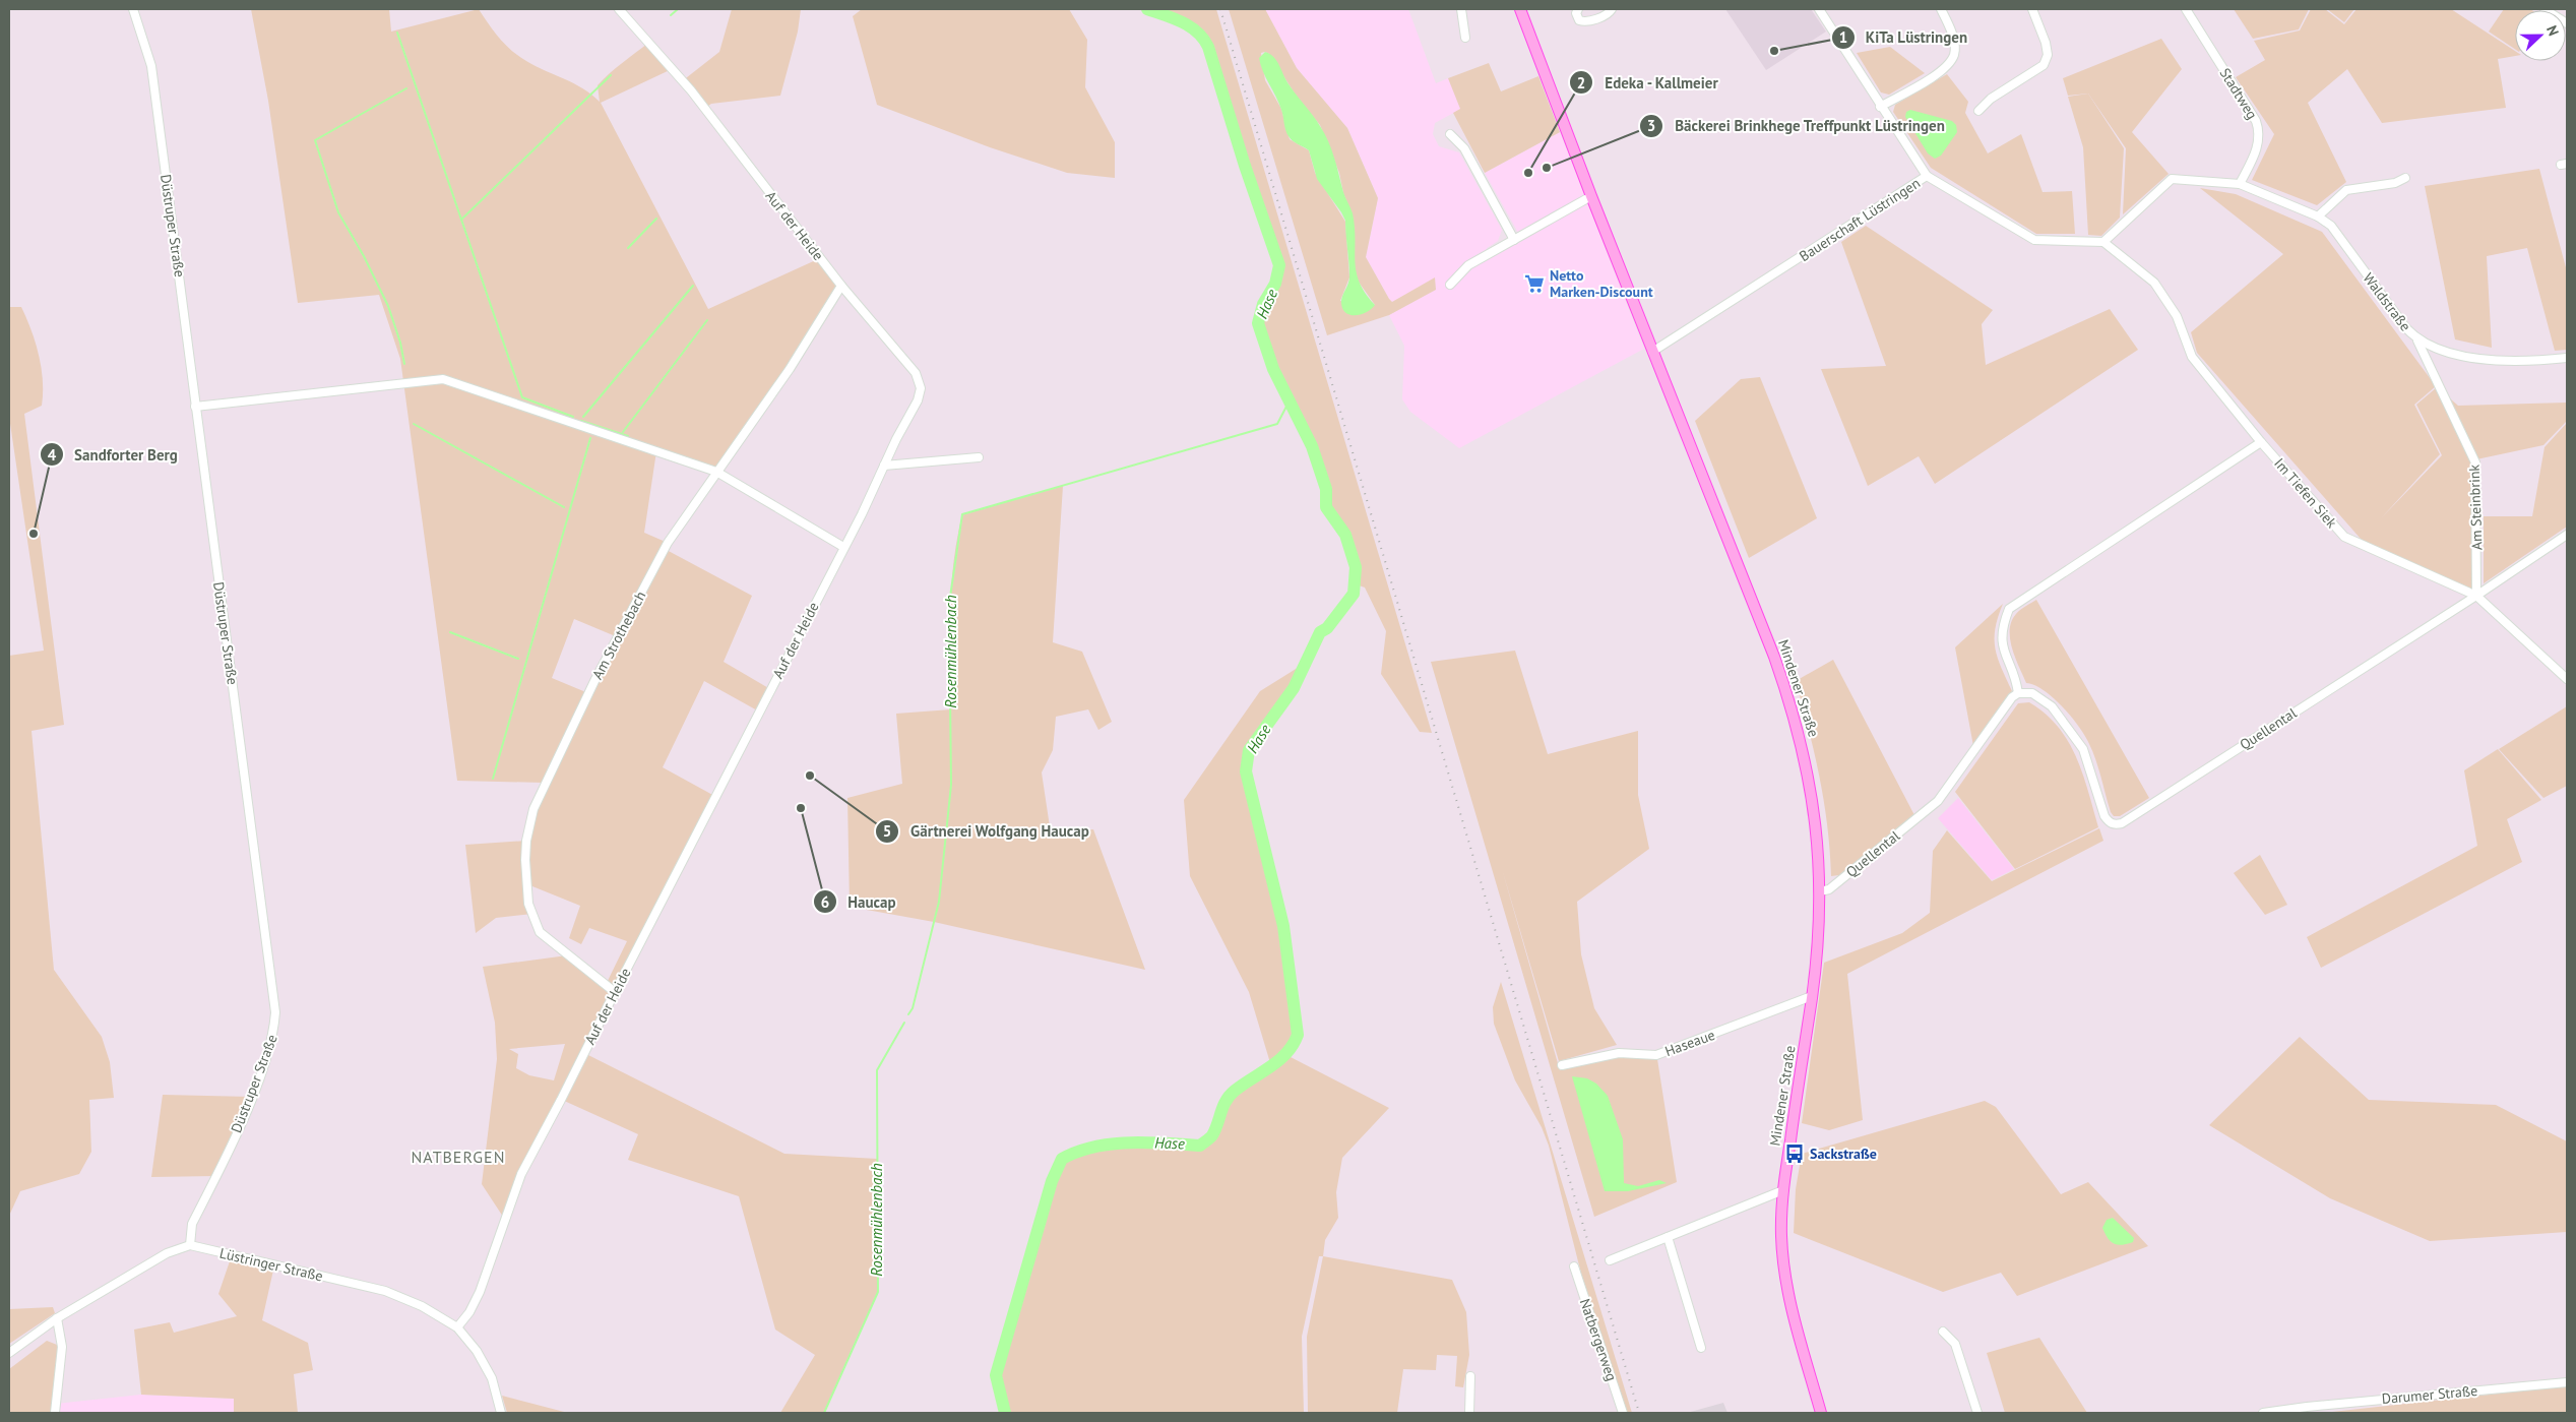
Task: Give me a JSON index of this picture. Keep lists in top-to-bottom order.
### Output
{
  "streets": {
    "main road": ["Mindener Straße"],
    "street": [
      "Stadtweg",
      "Bauerschaft Lüstringen",
      "Düstruper Straße",
      "Auf der Heide",
      "Waldstraße",
      "Im Tiefen Siek",
      "Am Steinbrink",
      "Am Strothebach",
      "Quellental",
      "Haseaue",
      "Lüstringer Straße",
      "Natbergerweg",
      "Darumer Straße"
    ]
  },
  "crossings": [
    ["Bauerschaft Lüstringen", "Im Tiefen Siek"],
    ["Bauerschaft Lüstringen", "Mindener Straße"],
    ["Düstruper Straße", "Lüstringer Straße"],
    ["Auf der Heide", "Am Strothebach"],
    ["Auf der Heide", "Lüstringer Straße"],
    ["Waldstraße", "Am Steinbrink"],
    ["Im Tiefen Siek", "Am Steinbrink"],
    ["Im Tiefen Siek", "Quellental"],
    ["Am Steinbrink", "Quellental"],
    ["Mindener Straße", "Quellental"],
    ["Mindener Straße", "Haseaue"]
  ],
  "districts": ["NATBERGEN"],
  "water": ["Hase", "Rosenmühlenbach"],
  "places": {
    "other": [
      "KiTa Lüstringen",
      "Bäckerei Brinkhege Treffpunkt Lüstringen",
      "Edeka - Kallmeier",
      "Sandforter Berg",
      "Gärtnerei Wolfgang Haucap",
      "Haucap"
    ],
    "supermarket": ["Netto Marken-Discount"],
    "bus stop": ["Sackstraße"]
  },
  "north": "right"
}
